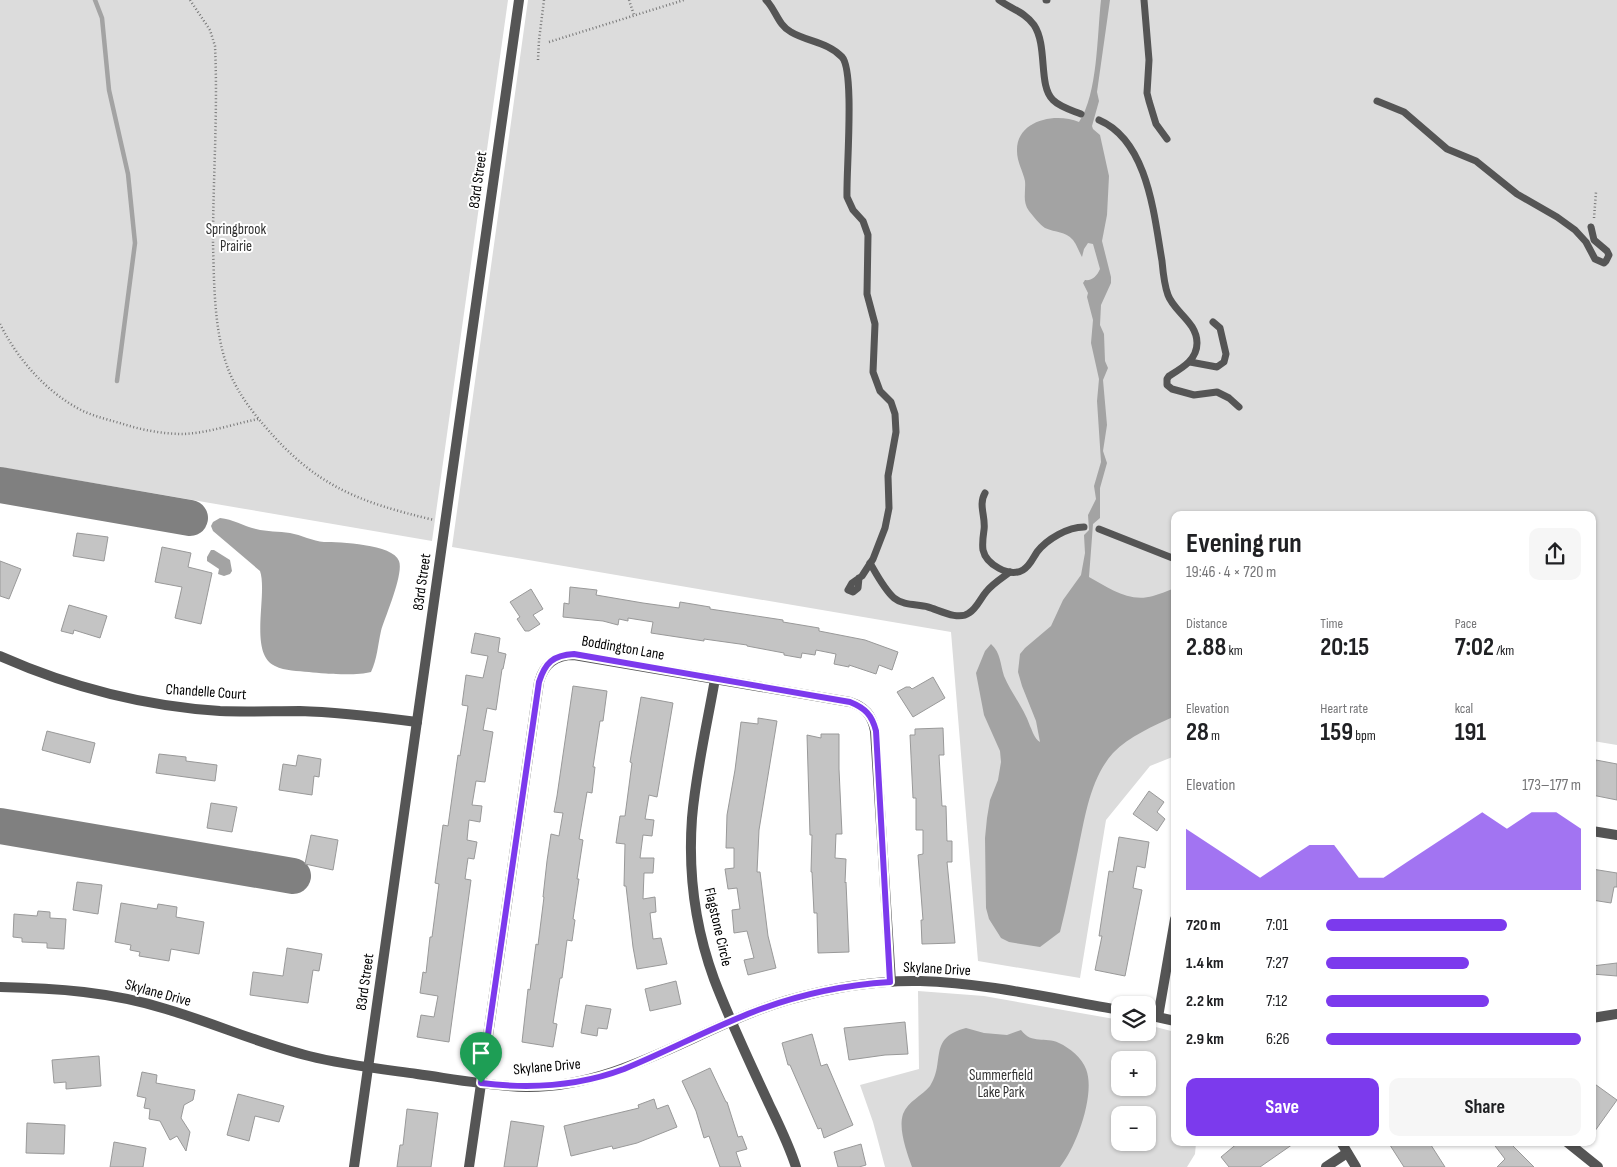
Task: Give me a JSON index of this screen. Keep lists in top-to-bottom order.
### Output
{
  "streets": {
    "street": [
      "83rd Street",
      "Boddington Lane",
      "Chandelle Court",
      "Flagstone Circle",
      "Skylane Drive"
    ]
  },
  "crossings": [
    ["83rd Street", "Chandelle Court"],
    ["83rd Street", "Skylane Drive"],
    ["Boddington Lane", "Flagstone Circle"],
    ["Boddington Lane", "Skylane Drive"],
    ["Flagstone Circle", "Skylane Drive"]
  ],
  "parks": ["Springbrook Prairie", "Summerfield Lake Park"],
  "page": {
    "heading": ["Evening run", "19:46 · 4 × 720 m"],
    "stats": [
      ["Distance", "2.88 km"],
      ["Time", "20:15"],
      ["Pace", "7:02 /km"],
      ["Elevation", "28 m"],
      ["Heart rate", "159 bpm"],
      ["kcal", "191"]
    ],
    "chart": ["Elevation", "173–177 m"],
    "list": [
      {
        "name": "720 m",
        "note": "7:01"
      },
      {
        "name": "1.4 km",
        "note": "7:27"
      },
      {
        "name": "2.2 km",
        "note": "7:12"
      },
      {
        "name": "2.9 km",
        "note": "6:26"
      }
    ],
    "map_buttons": ["+", "−"],
    "buttons": ["Save", "Share"]
  }
}
